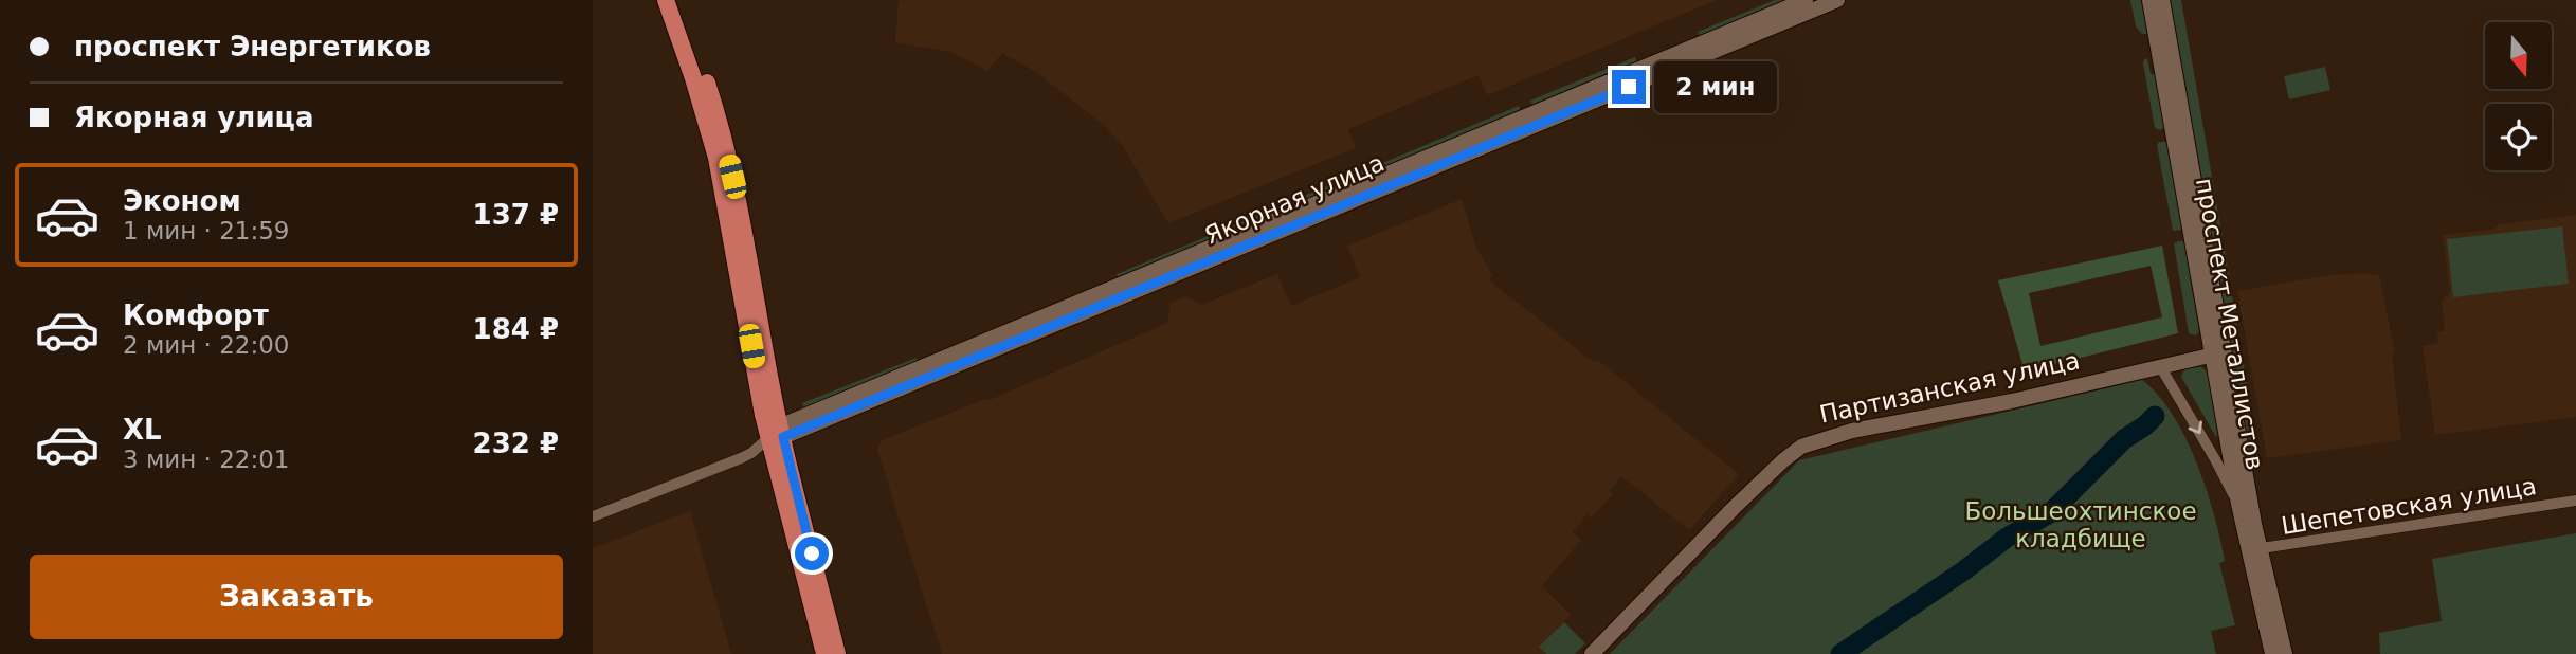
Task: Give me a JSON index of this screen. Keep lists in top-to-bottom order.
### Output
{
  "streets": {
    "street": [
      "Якорная улица",
      "проспект Металлистов",
      "Партизанская улица",
      "Шепетовская улица"
    ]
  },
  "crossings": [
    ["проспект Металлистов", "Партизанская улица"],
    ["проспект Металлистов", "Шепетовская улица"]
  ],
  "parks": ["Большеохтинское кладбище"],
  "north": "bottom",
  "page": {
    "banner": ["проспект Энергетиков", "Якорная улица"],
    "bubble": "2 мин",
    "list": [
      {
        "name": "Эконом",
        "note": "1 мин · 21:59",
        "value": "137 ₽"
      },
      {
        "name": "Комфорт",
        "note": "2 мин · 22:00",
        "value": "184 ₽"
      },
      {
        "name": "XL",
        "note": "3 мин · 22:01",
        "value": "232 ₽"
      }
    ],
    "buttons": "Заказать"
  }
}
